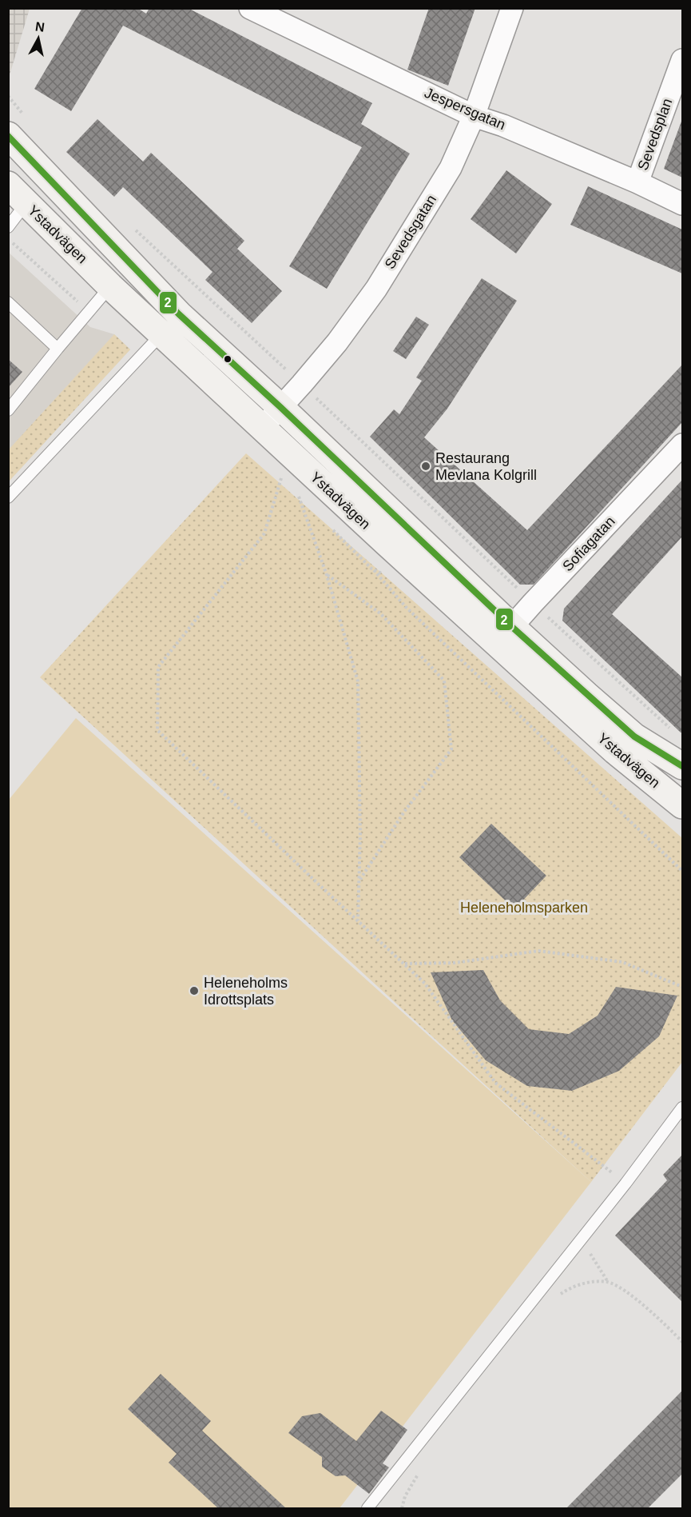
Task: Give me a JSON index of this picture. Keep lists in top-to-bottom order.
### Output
{
  "streets": {
    "main road": ["Ystadvägen"],
    "street": [
      "Jespersgatan",
      "Sevedsplan",
      "Sevedsgatan",
      "Sofiagatan"
    ]
  },
  "crossings": [
    ["Jespersgatan", "Sevedsplan"],
    ["Jespersgatan", "Sevedsgatan"],
    ["Sevedsgatan", "Ystadvägen"],
    ["Ystadvägen", "Sofiagatan"]
  ],
  "parks": ["Heleneholmsparken"],
  "places": ["Restaurang Mevlana Kolgrill", "Heleneholms Idrottsplats"],
  "lines": ["transit line 2"],
  "north": "top"
}
